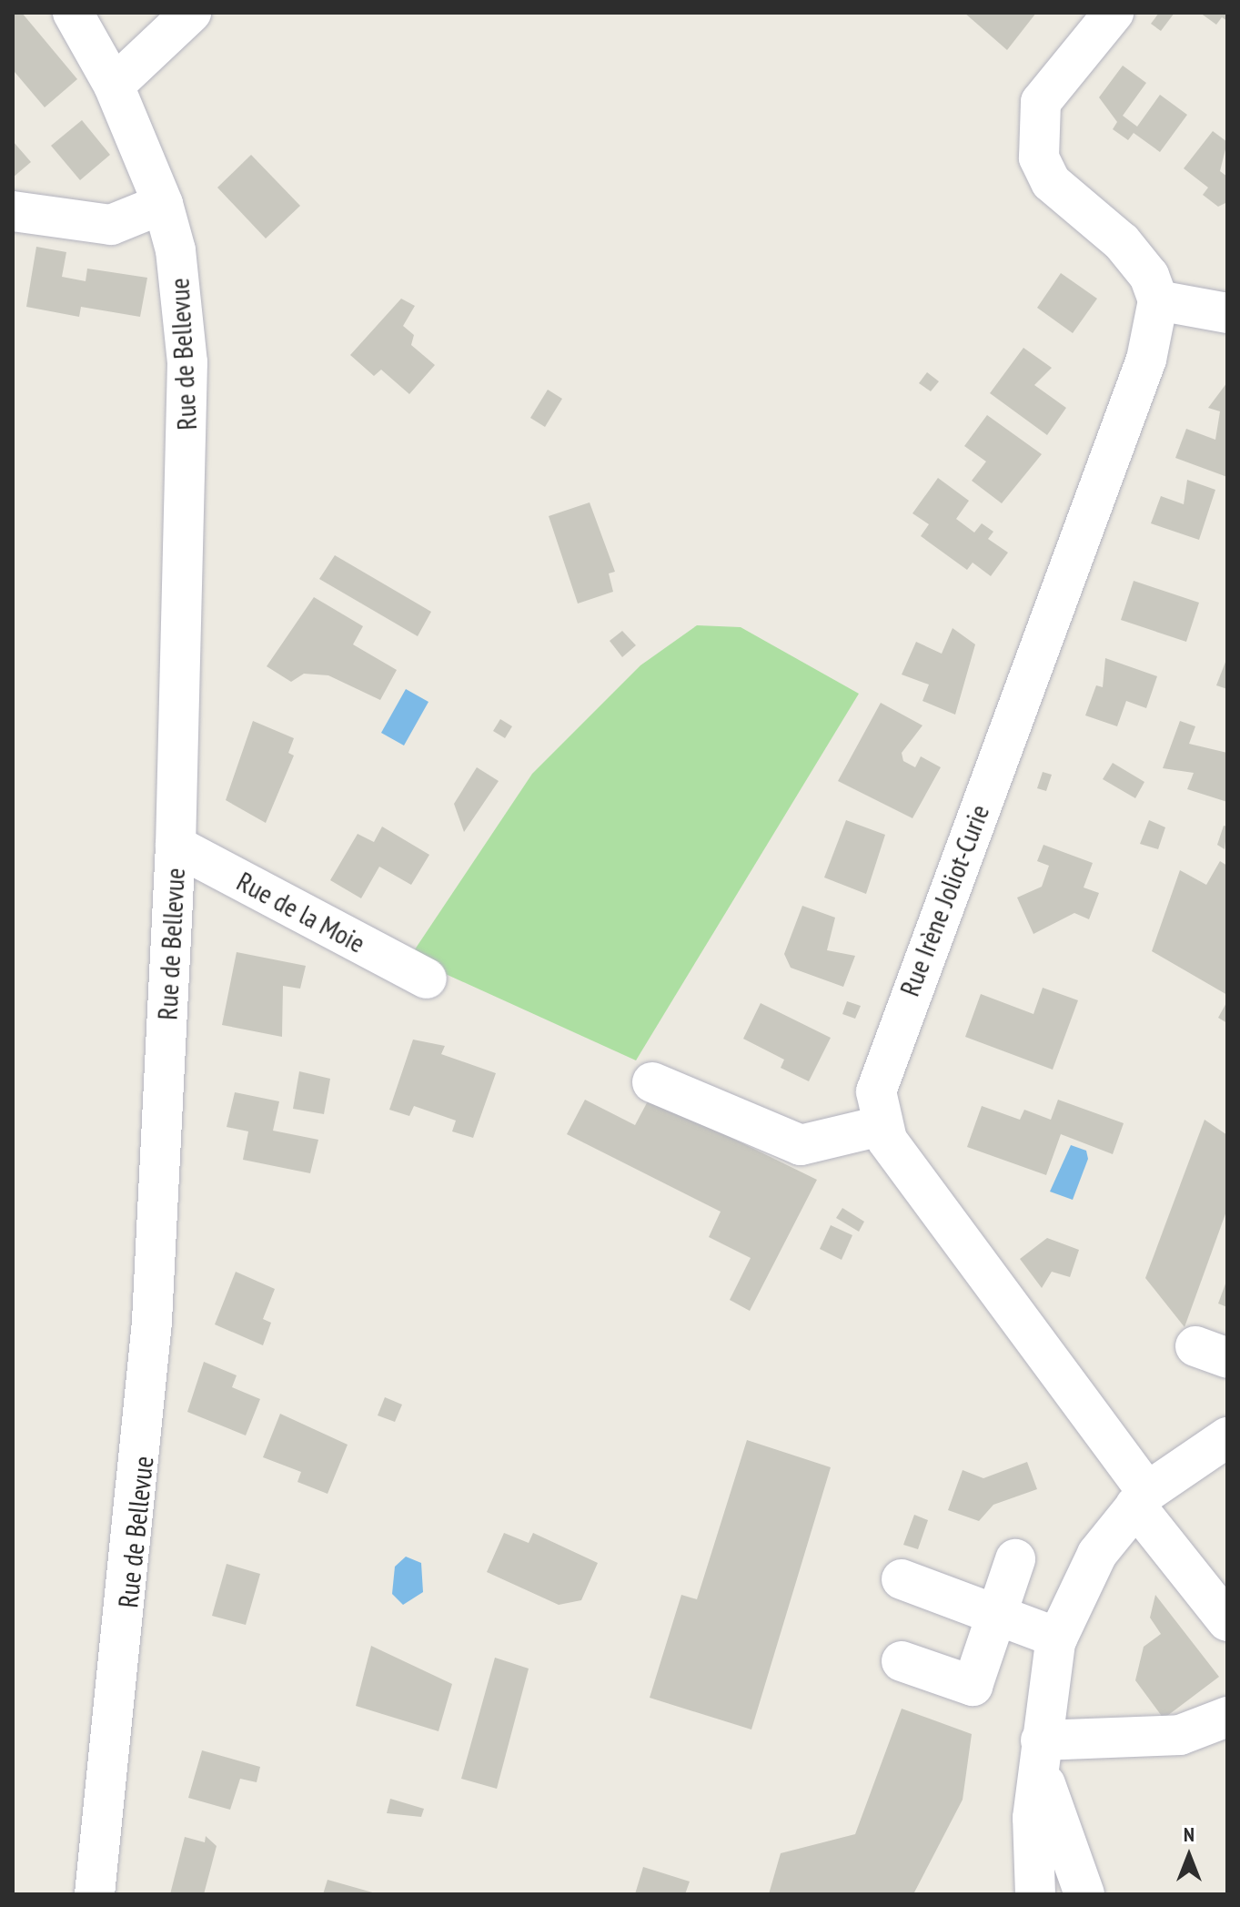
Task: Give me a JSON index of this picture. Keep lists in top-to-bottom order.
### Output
{
  "streets": {
    "street": ["Rue de Bellevue", "Rue Irène Joliot-Curie", "Rue de la Moie"]
  },
  "crossings": [
    ["Rue de Bellevue", "Rue de la Moie"]
  ],
  "north": "top"
}
